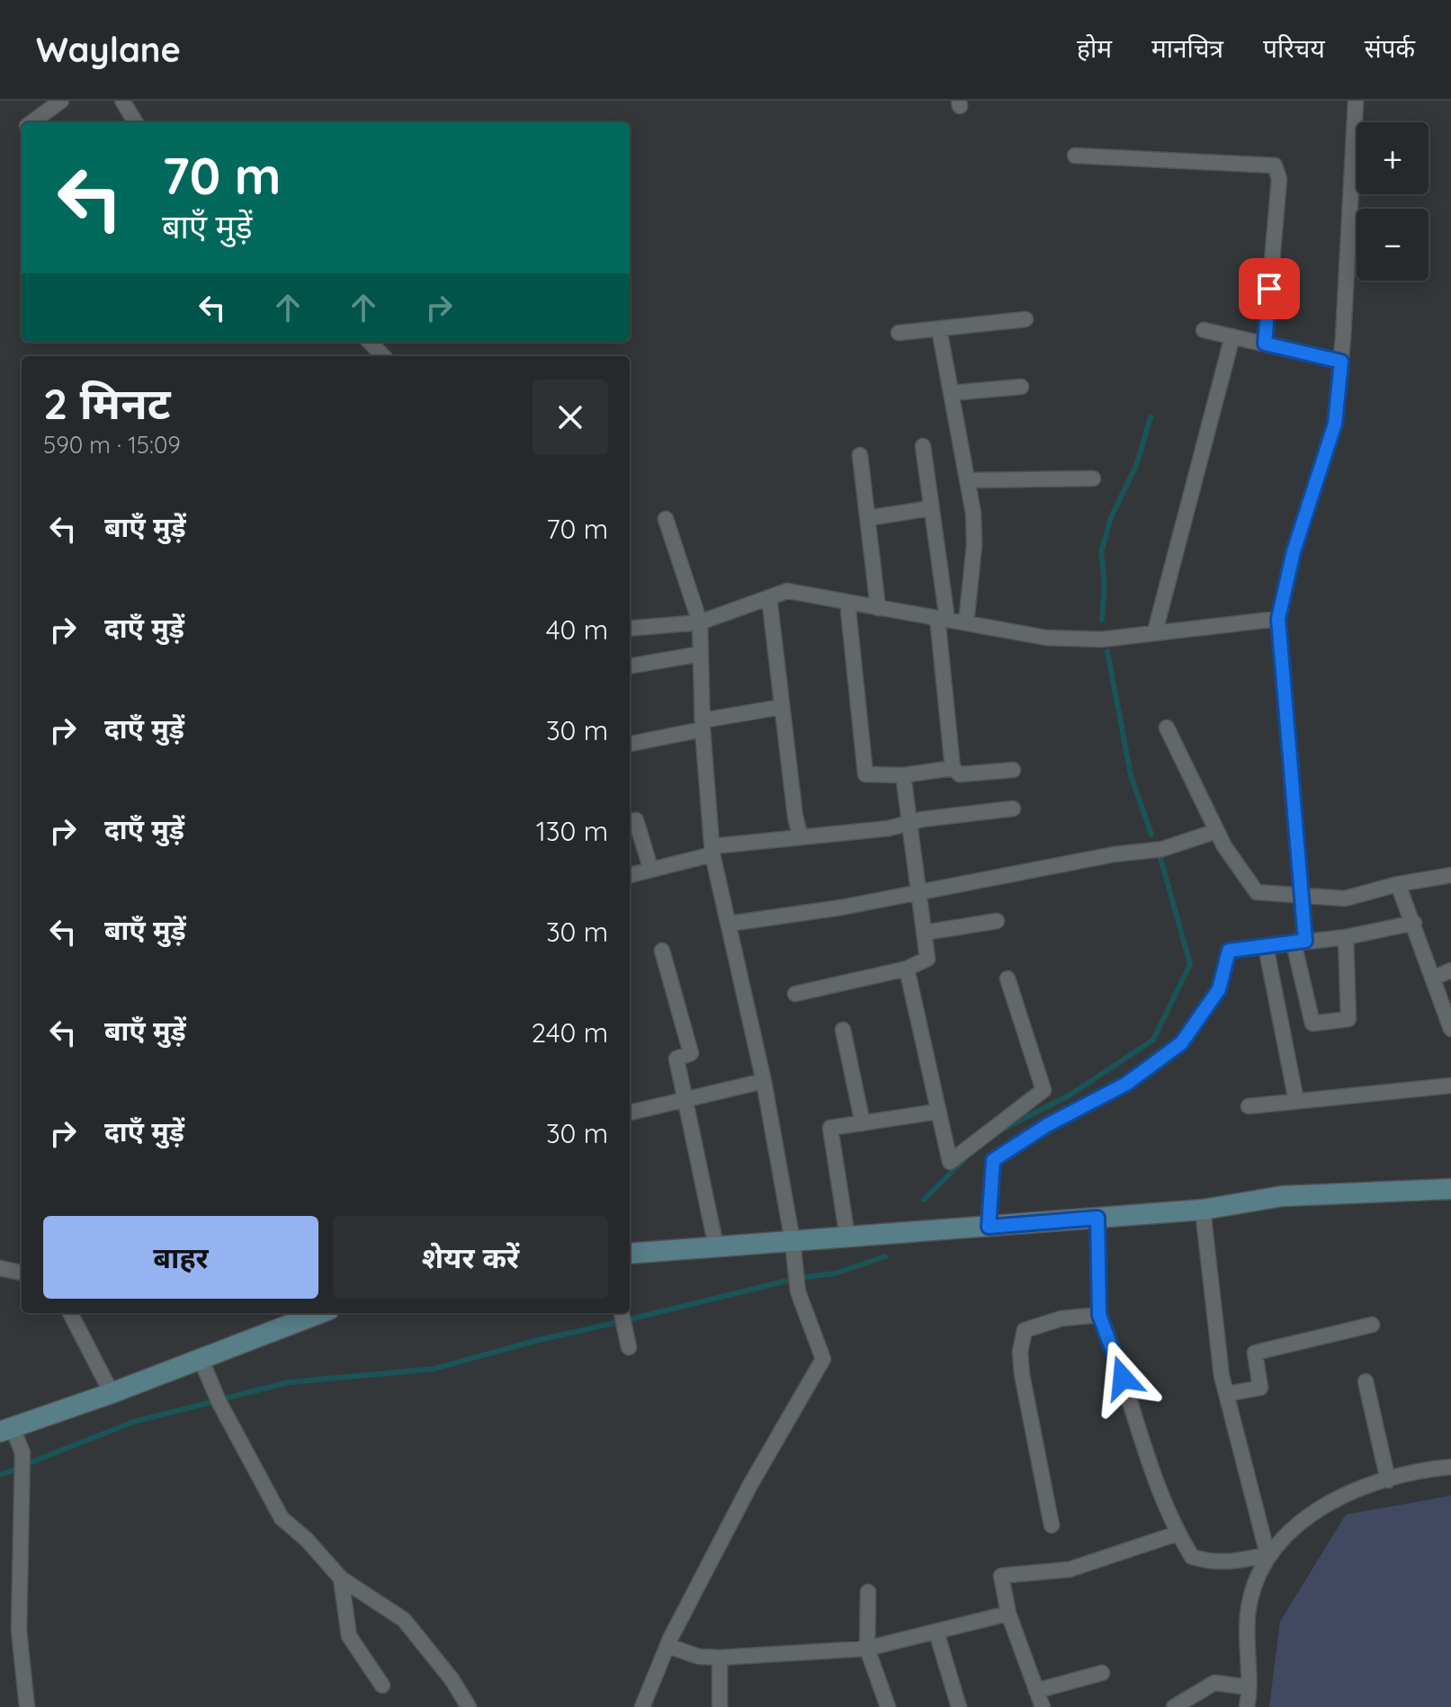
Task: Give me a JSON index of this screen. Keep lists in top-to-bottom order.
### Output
{
  "page": {
    "header": "Waylane",
    "nav": [
      "होम",
      "मानचित्र",
      "परिचय",
      "संपर्क"
    ],
    "map_buttons": ["+", "−"],
    "turn": ["70 m", "बाएँ मुड़ें"],
    "heading": ["2 मिनट", "590 m · 15:09"],
    "list": [
      {
        "name": "बाएँ मुड़ें",
        "value": "70 m"
      },
      {
        "name": "दाएँ मुड़ें",
        "value": "40 m"
      },
      {
        "name": "दाएँ मुड़ें",
        "value": "30 m"
      },
      {
        "name": "दाएँ मुड़ें",
        "value": "130 m"
      },
      {
        "name": "बाएँ मुड़ें",
        "value": "30 m"
      },
      {
        "name": "बाएँ मुड़ें",
        "value": "240 m"
      },
      {
        "name": "दाएँ मुड़ें",
        "value": "30 m"
      }
    ],
    "buttons": ["बाहर", "शेयर करें"]
  }
}
